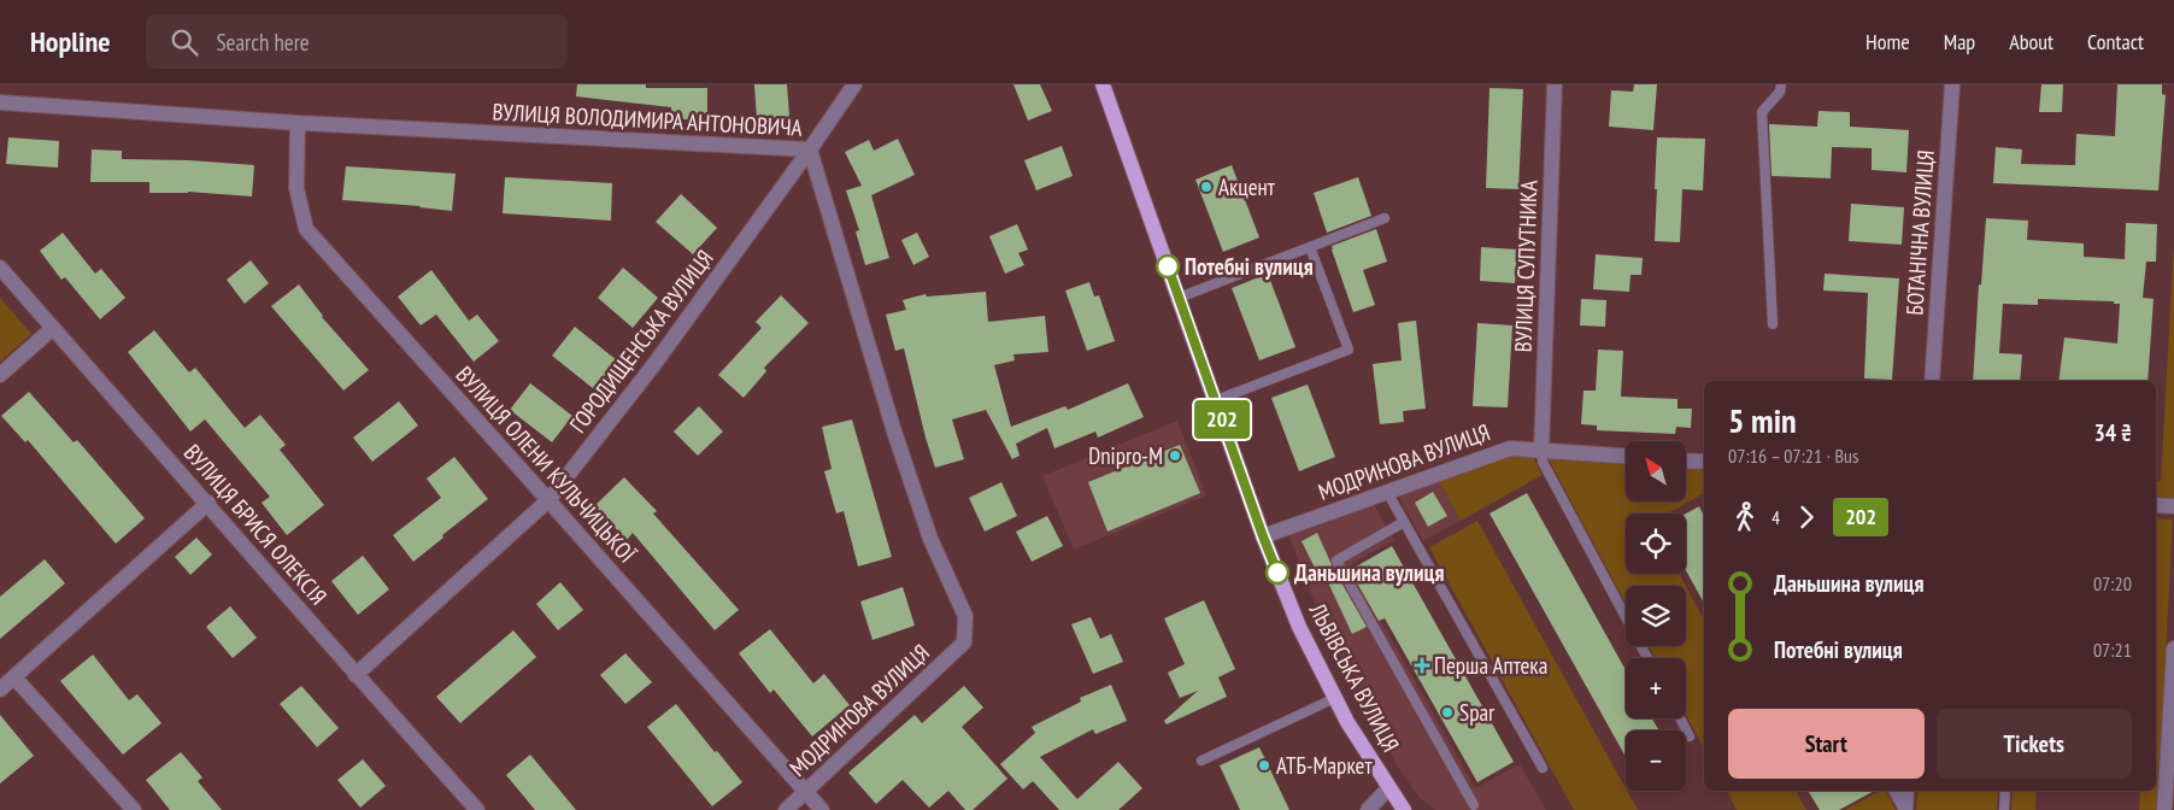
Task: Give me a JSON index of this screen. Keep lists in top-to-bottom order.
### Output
{
  "streets": {
    "main road": ["ЛЬВІВСЬКА ВУЛИЦЯ"],
    "street": [
      "ВУЛИЦЯ ВОЛОДИМИРА АНТОНОВИЧА",
      "БОТАНІЧНА ВУЛИЦЯ",
      "ВУЛИЦЯ СУПУТНИКА",
      "ГОРОДИЩЕНСЬКА ВУЛИЦЯ",
      "МОДРИНОВА ВУЛИЦЯ",
      "ВУЛИЦЯ ОЛЕНИ КУЛЬЧИЦЬКОЇ",
      "ВУЛИЦЯ БРИСЯ ОЛЕКСІЯ"
    ]
  },
  "crossings": [
    ["ВУЛИЦЯ ВОЛОДИМИРА АНТОНОВИЧА", "ГОРОДИЩЕНСЬКА ВУЛИЦЯ"],
    ["ВУЛИЦЯ ВОЛОДИМИРА АНТОНОВИЧА", "МОДРИНОВА ВУЛИЦЯ"],
    ["ВУЛИЦЯ ВОЛОДИМИРА АНТОНОВИЧА", "ВУЛИЦЯ ОЛЕНИ КУЛЬЧИЦЬКОЇ"],
    ["ВУЛИЦЯ СУПУТНИКА", "МОДРИНОВА ВУЛИЦЯ"],
    ["ГОРОДИЩЕНСЬКА ВУЛИЦЯ", "ВУЛИЦЯ ОЛЕНИ КУЛЬЧИЦЬКОЇ"],
    ["ГОРОДИЩЕНСЬКА ВУЛИЦЯ", "ВУЛИЦЯ БРИСЯ ОЛЕКСІЯ"],
    ["МОДРИНОВА ВУЛИЦЯ", "ВУЛИЦЯ ОЛЕНИ КУЛЬЧИЦЬКОЇ"],
    ["МОДРИНОВА ВУЛИЦЯ", "ЛЬВІВСЬКА ВУЛИЦЯ"]
  ],
  "places": {
    "other": [
      "Акцент",
      "Потебні вулиця",
      "Dnipro-M",
      "Даньшина вулиця",
      "Spar",
      "АТБ-Маркет"
    ],
    "health": ["Перша Аптека"]
  },
  "lines": ["bus line 202"],
  "north": "top left",
  "page": {
    "header": "Hopline",
    "search": "Search here",
    "nav": [
      "Home",
      "Map",
      "About",
      "Contact"
    ],
    "on_map": "202",
    "heading": ["5 min", "07:16 – 07:21 · Bus", "34 ₴"],
    "map_buttons": ["+", "−"],
    "legs": ["4", "202"],
    "list": [
      {
        "name": "Даньшина вулиця",
        "value": "07:20"
      },
      {
        "name": "Потебні вулиця",
        "value": "07:21"
      }
    ],
    "buttons": ["Start", "Tickets"]
  }
}
